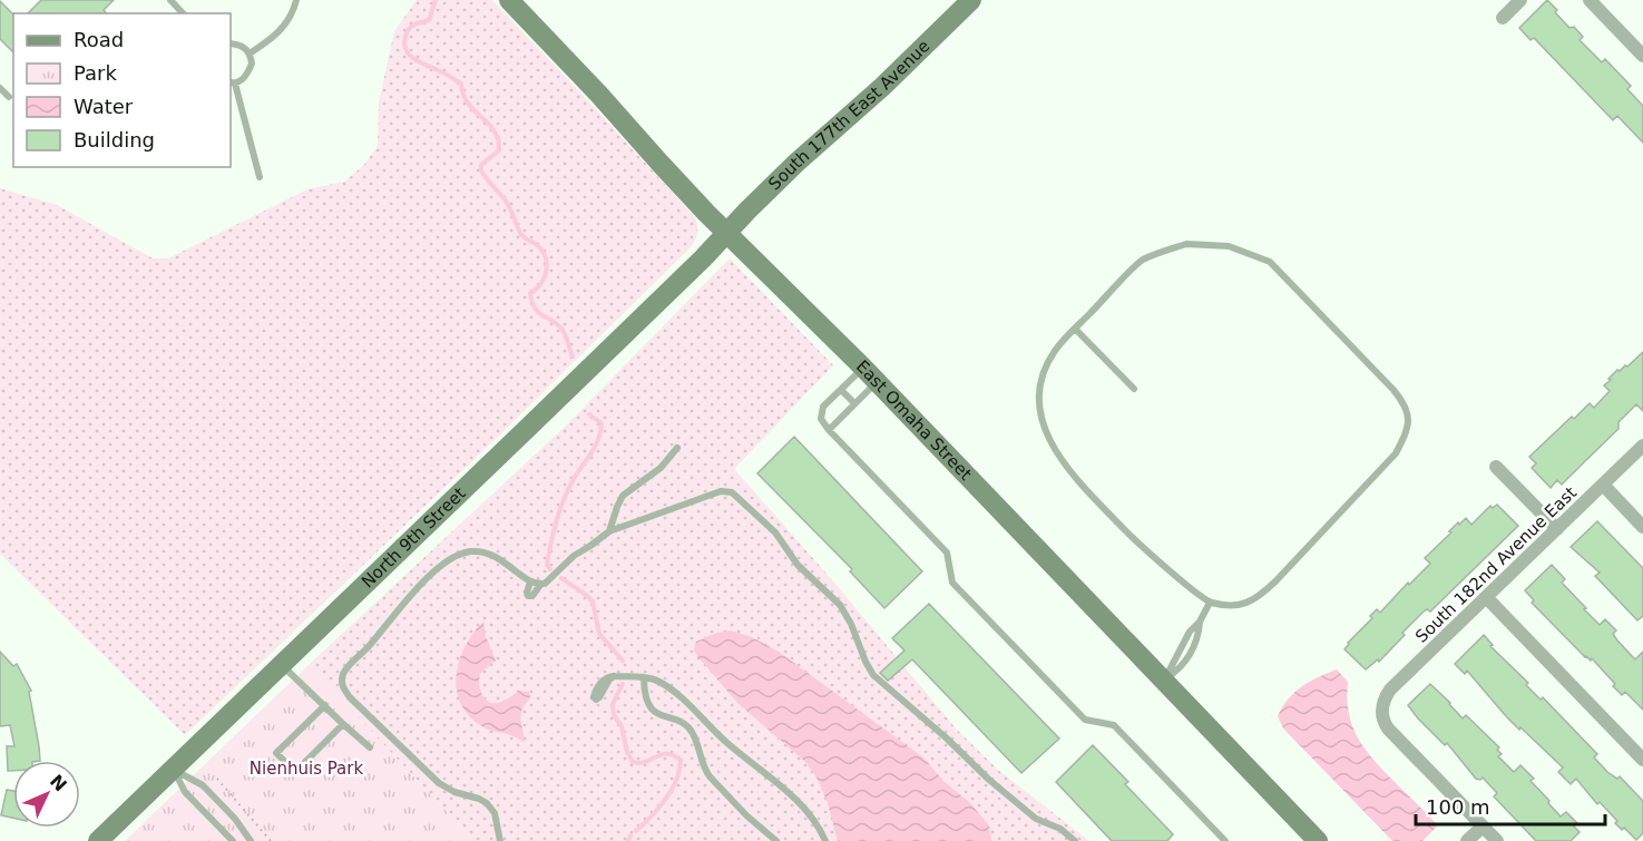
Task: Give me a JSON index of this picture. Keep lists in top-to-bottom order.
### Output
{
  "streets": {
    "main road": ["South 177th East Avenue", "East Omaha Street", "North 9th Street"],
    "street": ["South 182nd Avenue East"]
  },
  "crossings": [
    ["South 177th East Avenue", "East Omaha Street"],
    ["South 177th East Avenue", "North 9th Street"],
    ["East Omaha Street", "North 9th Street"]
  ],
  "parks": ["Nienhuis Park"],
  "legend": [
    "Road",
    "Park",
    "Water",
    "Building"
  ],
  "scale_bar": "100 m",
  "north": "top right"
}
